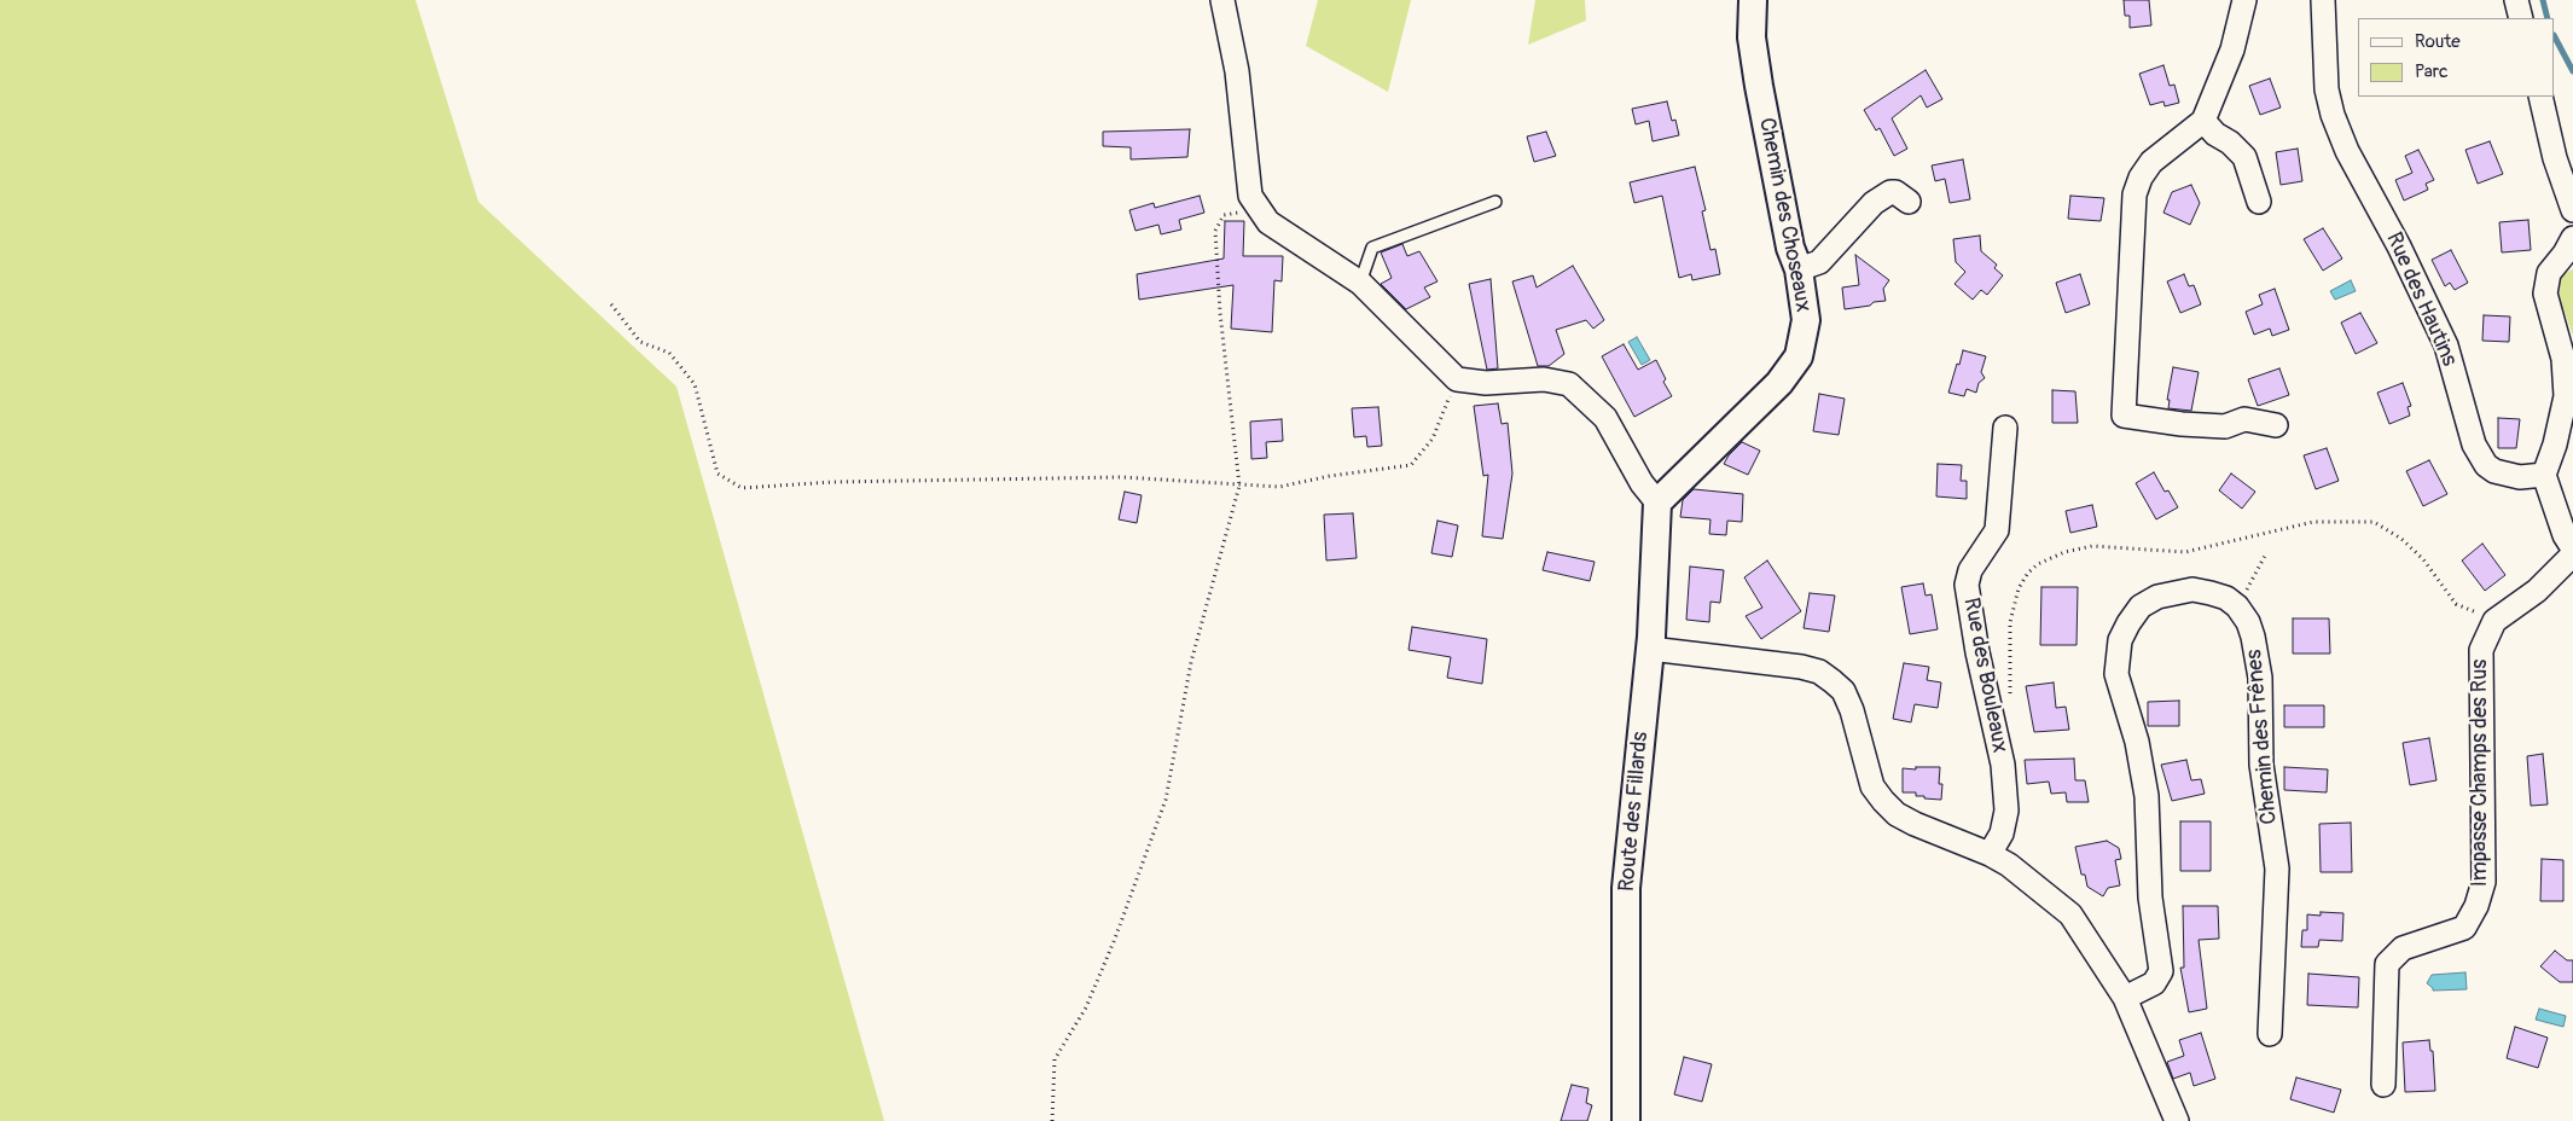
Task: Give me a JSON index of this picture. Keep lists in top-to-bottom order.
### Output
{
  "streets": {
    "street": [
      "Chemin des Choseaux",
      "Rue des Hautins",
      "Rue des Bouleaux",
      "Chemin des Frênes",
      "Impasse Champs des Rus",
      "Route des Fillards"
    ]
  },
  "crossings": [
    ["Chemin des Choseaux", "Route des Fillards"]
  ],
  "legend": ["Route", "Parc"]
}
